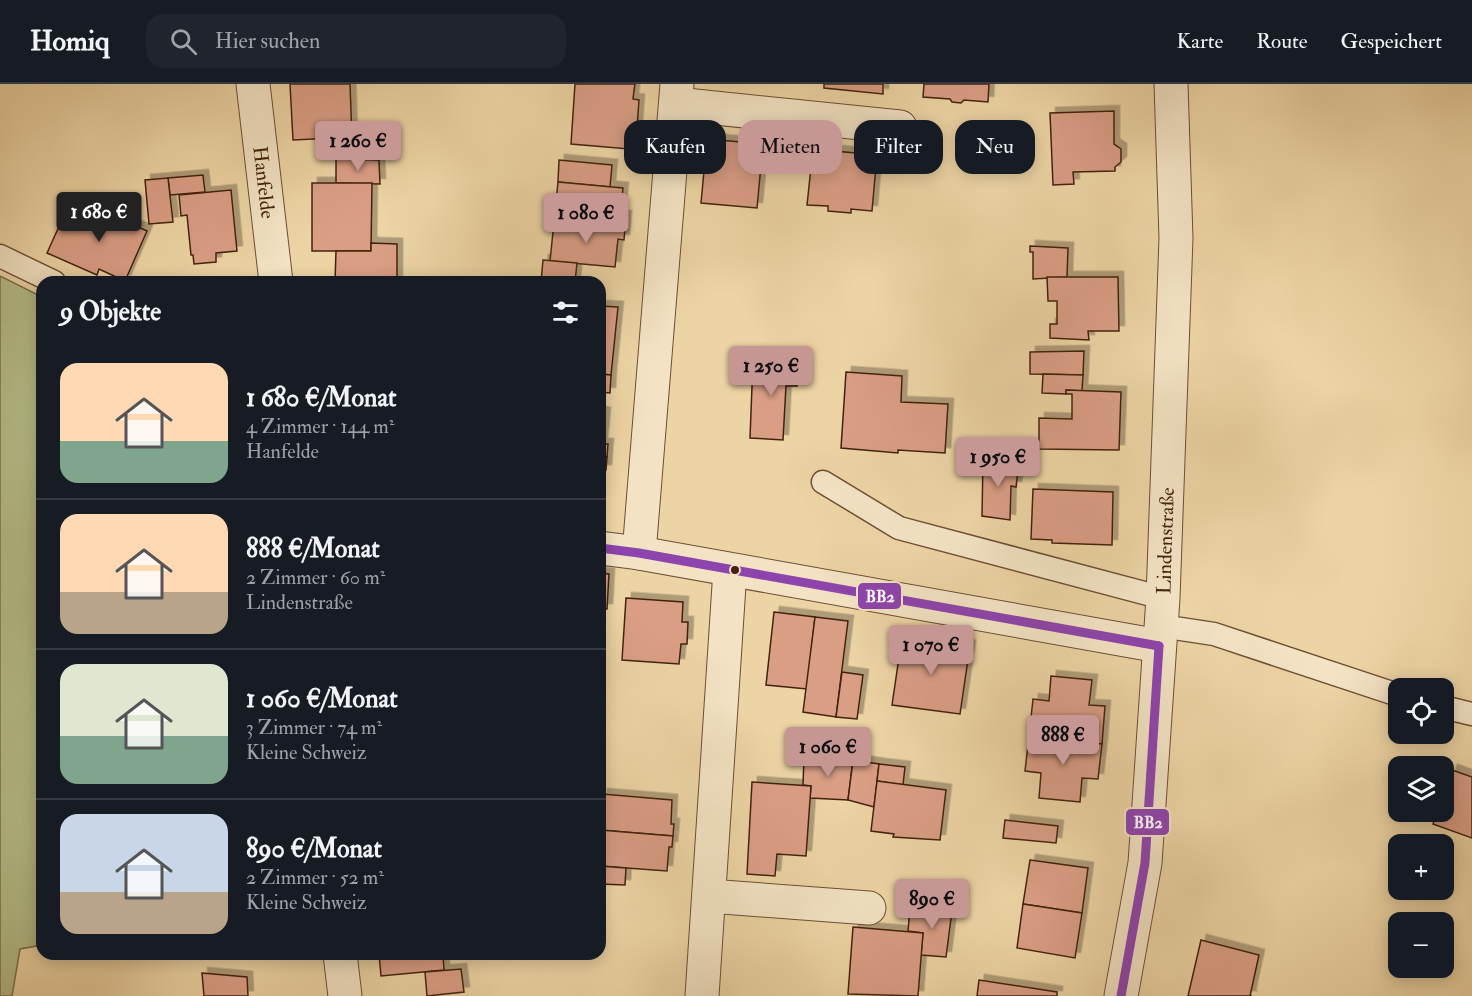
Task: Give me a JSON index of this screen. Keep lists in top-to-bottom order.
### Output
{
  "streets": {
    "street": ["Hanfelde", "Lindenstraße"]
  },
  "lines": ["transit line BB2"],
  "page": {
    "header": "Homiq",
    "search": "Hier suchen",
    "nav": ["Karte", "Route", "Gespeichert"],
    "chip": [
      "Kaufen",
      "Mieten",
      "Filter",
      "Neu"
    ],
    "price": [
      "1 260 €",
      "1 680 €",
      "1 080 €",
      "1 250 €",
      "1 950 €",
      "1 070 €",
      "888 €",
      "1 060 €",
      "890 €"
    ],
    "heading": "9 Objekte",
    "list": [
      {
        "name": "1 680 €/Monat",
        "note": "4 Zimmer · 144 m² · Hanfelde"
      },
      {
        "name": "888 €/Monat",
        "note": "2 Zimmer · 60 m² · Lindenstraße"
      },
      {
        "name": "1 060 €/Monat",
        "note": "3 Zimmer · 74 m² · Kleine Schweiz"
      },
      {
        "name": "890 €/Monat",
        "note": "2 Zimmer · 52 m² · Kleine Schweiz"
      }
    ],
    "map_buttons": ["+", "−"]
  }
}
